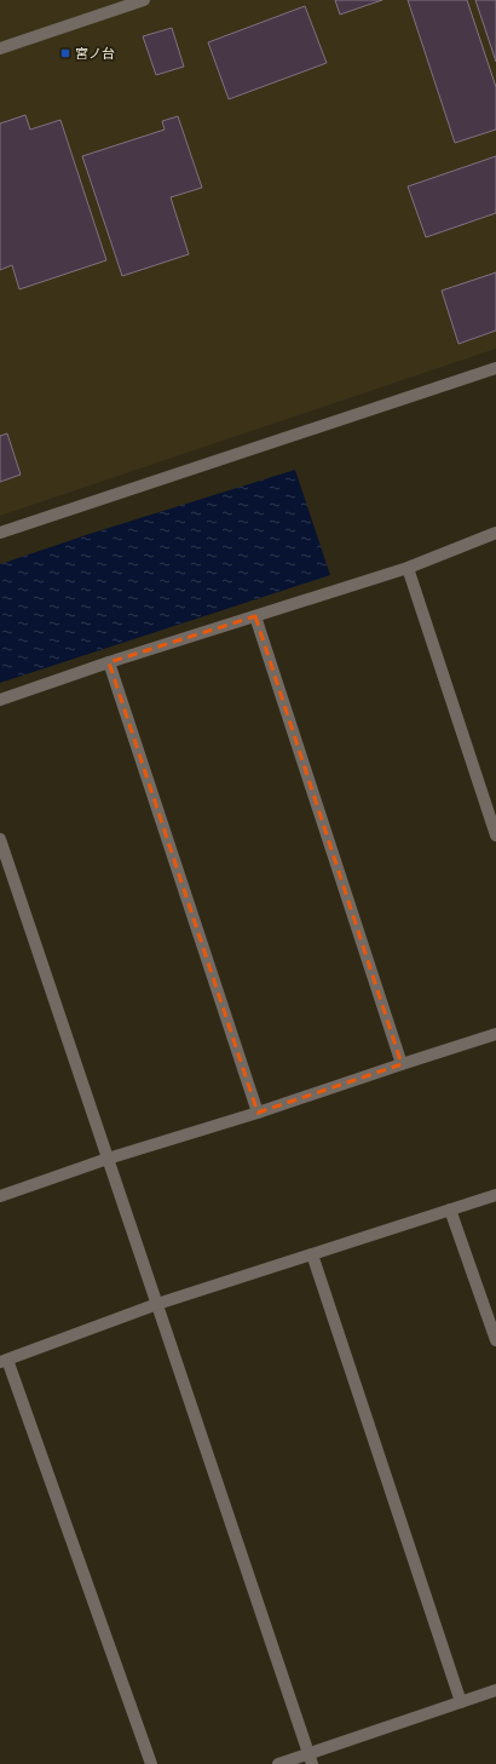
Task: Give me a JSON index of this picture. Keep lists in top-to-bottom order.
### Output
{
  "places": {
    "transit": ["宮ノ台"]
  }
}
